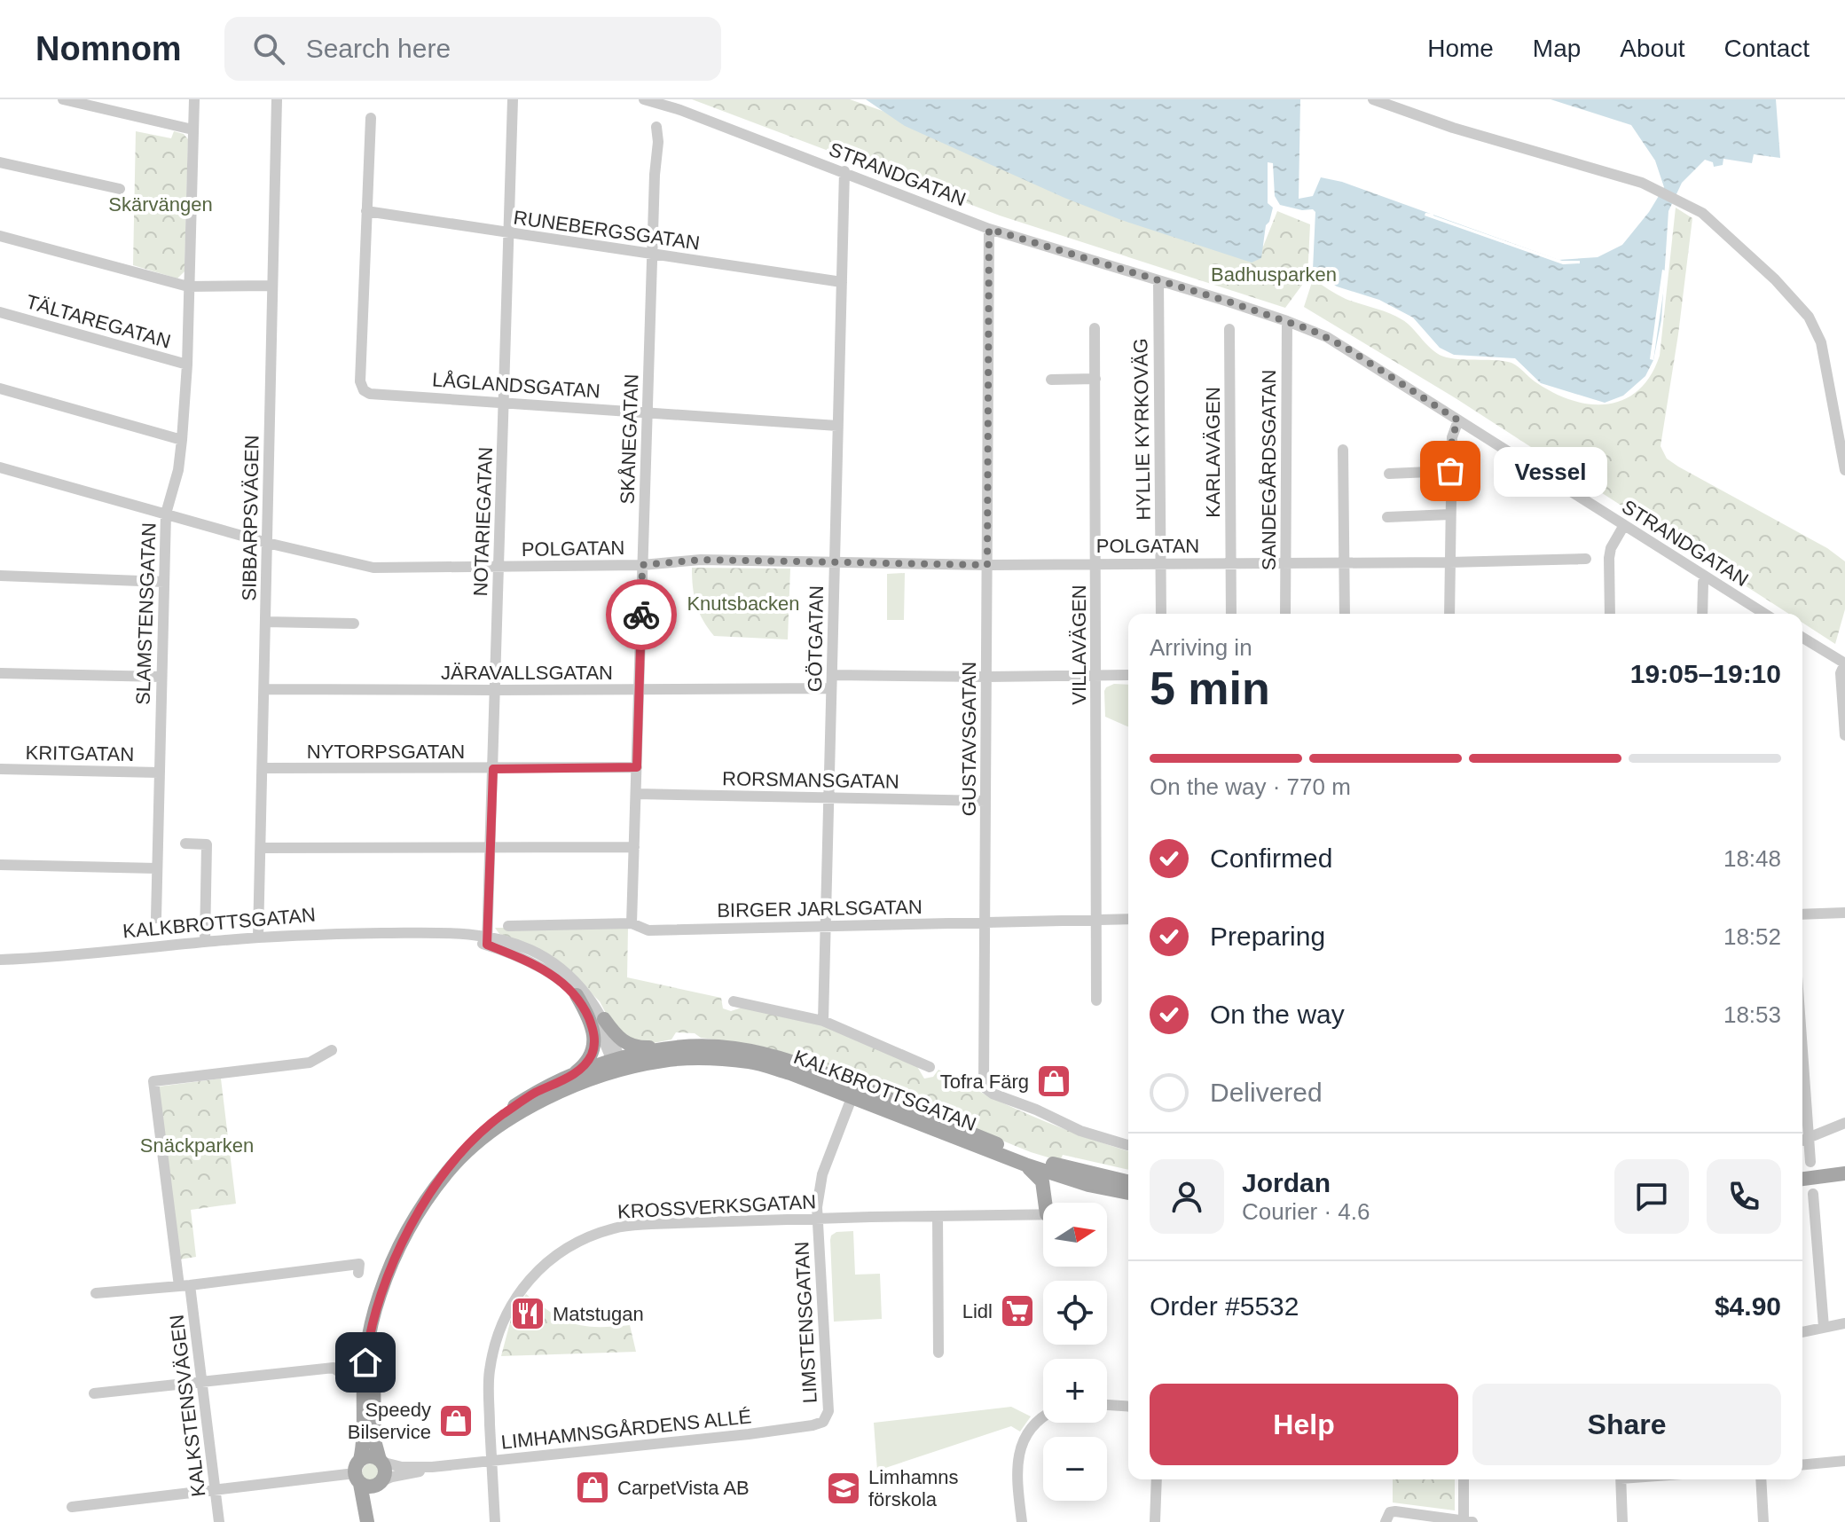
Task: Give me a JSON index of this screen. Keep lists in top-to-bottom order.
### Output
{
  "streets": {
    "main road": ["KALKBROTTSGATAN"],
    "street": [
      "STRANDGATAN",
      "RUNEBERGSGATAN",
      "TÄLTAREGATAN",
      "LÅGLANDSGATAN",
      "HYLLIE KYRKOVÄG",
      "SKÅNEGATAN",
      "KARLAVÄGEN",
      "SANDEGÅRDSGATAN",
      "SIBBARPSVÄGEN",
      "NOTARIEGATAN",
      "POLGATAN",
      "SLAMSTENSGATAN",
      "GÖTGATAN",
      "VILLAVÄGEN",
      "JÄRAVALLSGATAN",
      "GUSTAVSGATAN",
      "NYTORPSGATAN",
      "KRITGATAN",
      "RORSMANSGATAN",
      "BIRGER JARLSGATAN",
      "KROSSVERKSGATAN",
      "LIMSTENSGATAN",
      "KALKSTENSVÄGEN",
      "LIMHAMNSGÅRDENS ALLÉ"
    ]
  },
  "crossings": [
    ["STRANDGATAN", "HYLLIE KYRKOVÄG"],
    ["STRANDGATAN", "SANDEGÅRDSGATAN"],
    ["STRANDGATAN", "GÖTGATAN"],
    ["STRANDGATAN", "GUSTAVSGATAN"],
    ["RUNEBERGSGATAN", "LÅGLANDSGATAN"],
    ["RUNEBERGSGATAN", "SKÅNEGATAN"],
    ["RUNEBERGSGATAN", "NOTARIEGATAN"],
    ["RUNEBERGSGATAN", "GÖTGATAN"],
    ["TÄLTAREGATAN", "SLAMSTENSGATAN"],
    ["LÅGLANDSGATAN", "SKÅNEGATAN"],
    ["LÅGLANDSGATAN", "NOTARIEGATAN"],
    ["LÅGLANDSGATAN", "GÖTGATAN"],
    ["HYLLIE KYRKOVÄG", "POLGATAN"],
    ["SKÅNEGATAN", "POLGATAN"],
    ["SKÅNEGATAN", "JÄRAVALLSGATAN"],
    ["SKÅNEGATAN", "NYTORPSGATAN"],
    ["SKÅNEGATAN", "RORSMANSGATAN"],
    ["SKÅNEGATAN", "BIRGER JARLSGATAN"],
    ["KARLAVÄGEN", "POLGATAN"],
    ["SANDEGÅRDSGATAN", "POLGATAN"],
    ["SIBBARPSVÄGEN", "POLGATAN"],
    ["SIBBARPSVÄGEN", "JÄRAVALLSGATAN"],
    ["SIBBARPSVÄGEN", "NYTORPSGATAN"],
    ["SIBBARPSVÄGEN", "KALKBROTTSGATAN"],
    ["NOTARIEGATAN", "POLGATAN"],
    ["NOTARIEGATAN", "JÄRAVALLSGATAN"],
    ["NOTARIEGATAN", "NYTORPSGATAN"],
    ["NOTARIEGATAN", "KALKBROTTSGATAN"],
    ["POLGATAN", "SLAMSTENSGATAN"],
    ["POLGATAN", "GÖTGATAN"],
    ["POLGATAN", "VILLAVÄGEN"],
    ["POLGATAN", "GUSTAVSGATAN"],
    ["SLAMSTENSGATAN", "KRITGATAN"],
    ["GÖTGATAN", "JÄRAVALLSGATAN"],
    ["GÖTGATAN", "RORSMANSGATAN"],
    ["GÖTGATAN", "BIRGER JARLSGATAN"],
    ["VILLAVÄGEN", "BIRGER JARLSGATAN"],
    ["GUSTAVSGATAN", "RORSMANSGATAN"],
    ["GUSTAVSGATAN", "BIRGER JARLSGATAN"],
    ["KALKBROTTSGATAN", "LIMSTENSGATAN"],
    ["KROSSVERKSGATAN", "LIMSTENSGATAN"],
    ["KROSSVERKSGATAN", "LIMHAMNSGÅRDENS ALLÉ"],
    ["LIMSTENSGATAN", "LIMHAMNSGÅRDENS ALLÉ"]
  ],
  "parks": [
    "Skärvängen",
    "Badhusparken",
    "Knutsbacken",
    "Snäckparken"
  ],
  "places": {
    "other": ["Vessel"],
    "shop": ["Tofra Färg", "Speedy Bilservice", "CarpetVista AB"],
    "supermarket": ["Lidl"],
    "restaurant": ["Matstugan"],
    "school or university": ["Limhamns förskola"]
  },
  "north": "right",
  "page": {
    "header": "Nomnom",
    "search": "Search here",
    "nav": [
      "Home",
      "Map",
      "About",
      "Contact"
    ],
    "bubble": "Vessel",
    "heading": ["5 min", "Arriving in", "19:05–19:10"],
    "panel": [
      "Jordan",
      "Courier · 4.6",
      "Order #5532",
      "$4.90"
    ],
    "bar": "On the way · 770 m",
    "list": [
      ["Confirmed", "18:48"],
      ["Preparing", "18:52"],
      ["On the way", "18:53"],
      "Delivered"
    ],
    "map_buttons": ["+", "−"],
    "buttons": ["Help", "Share"]
  }
}
